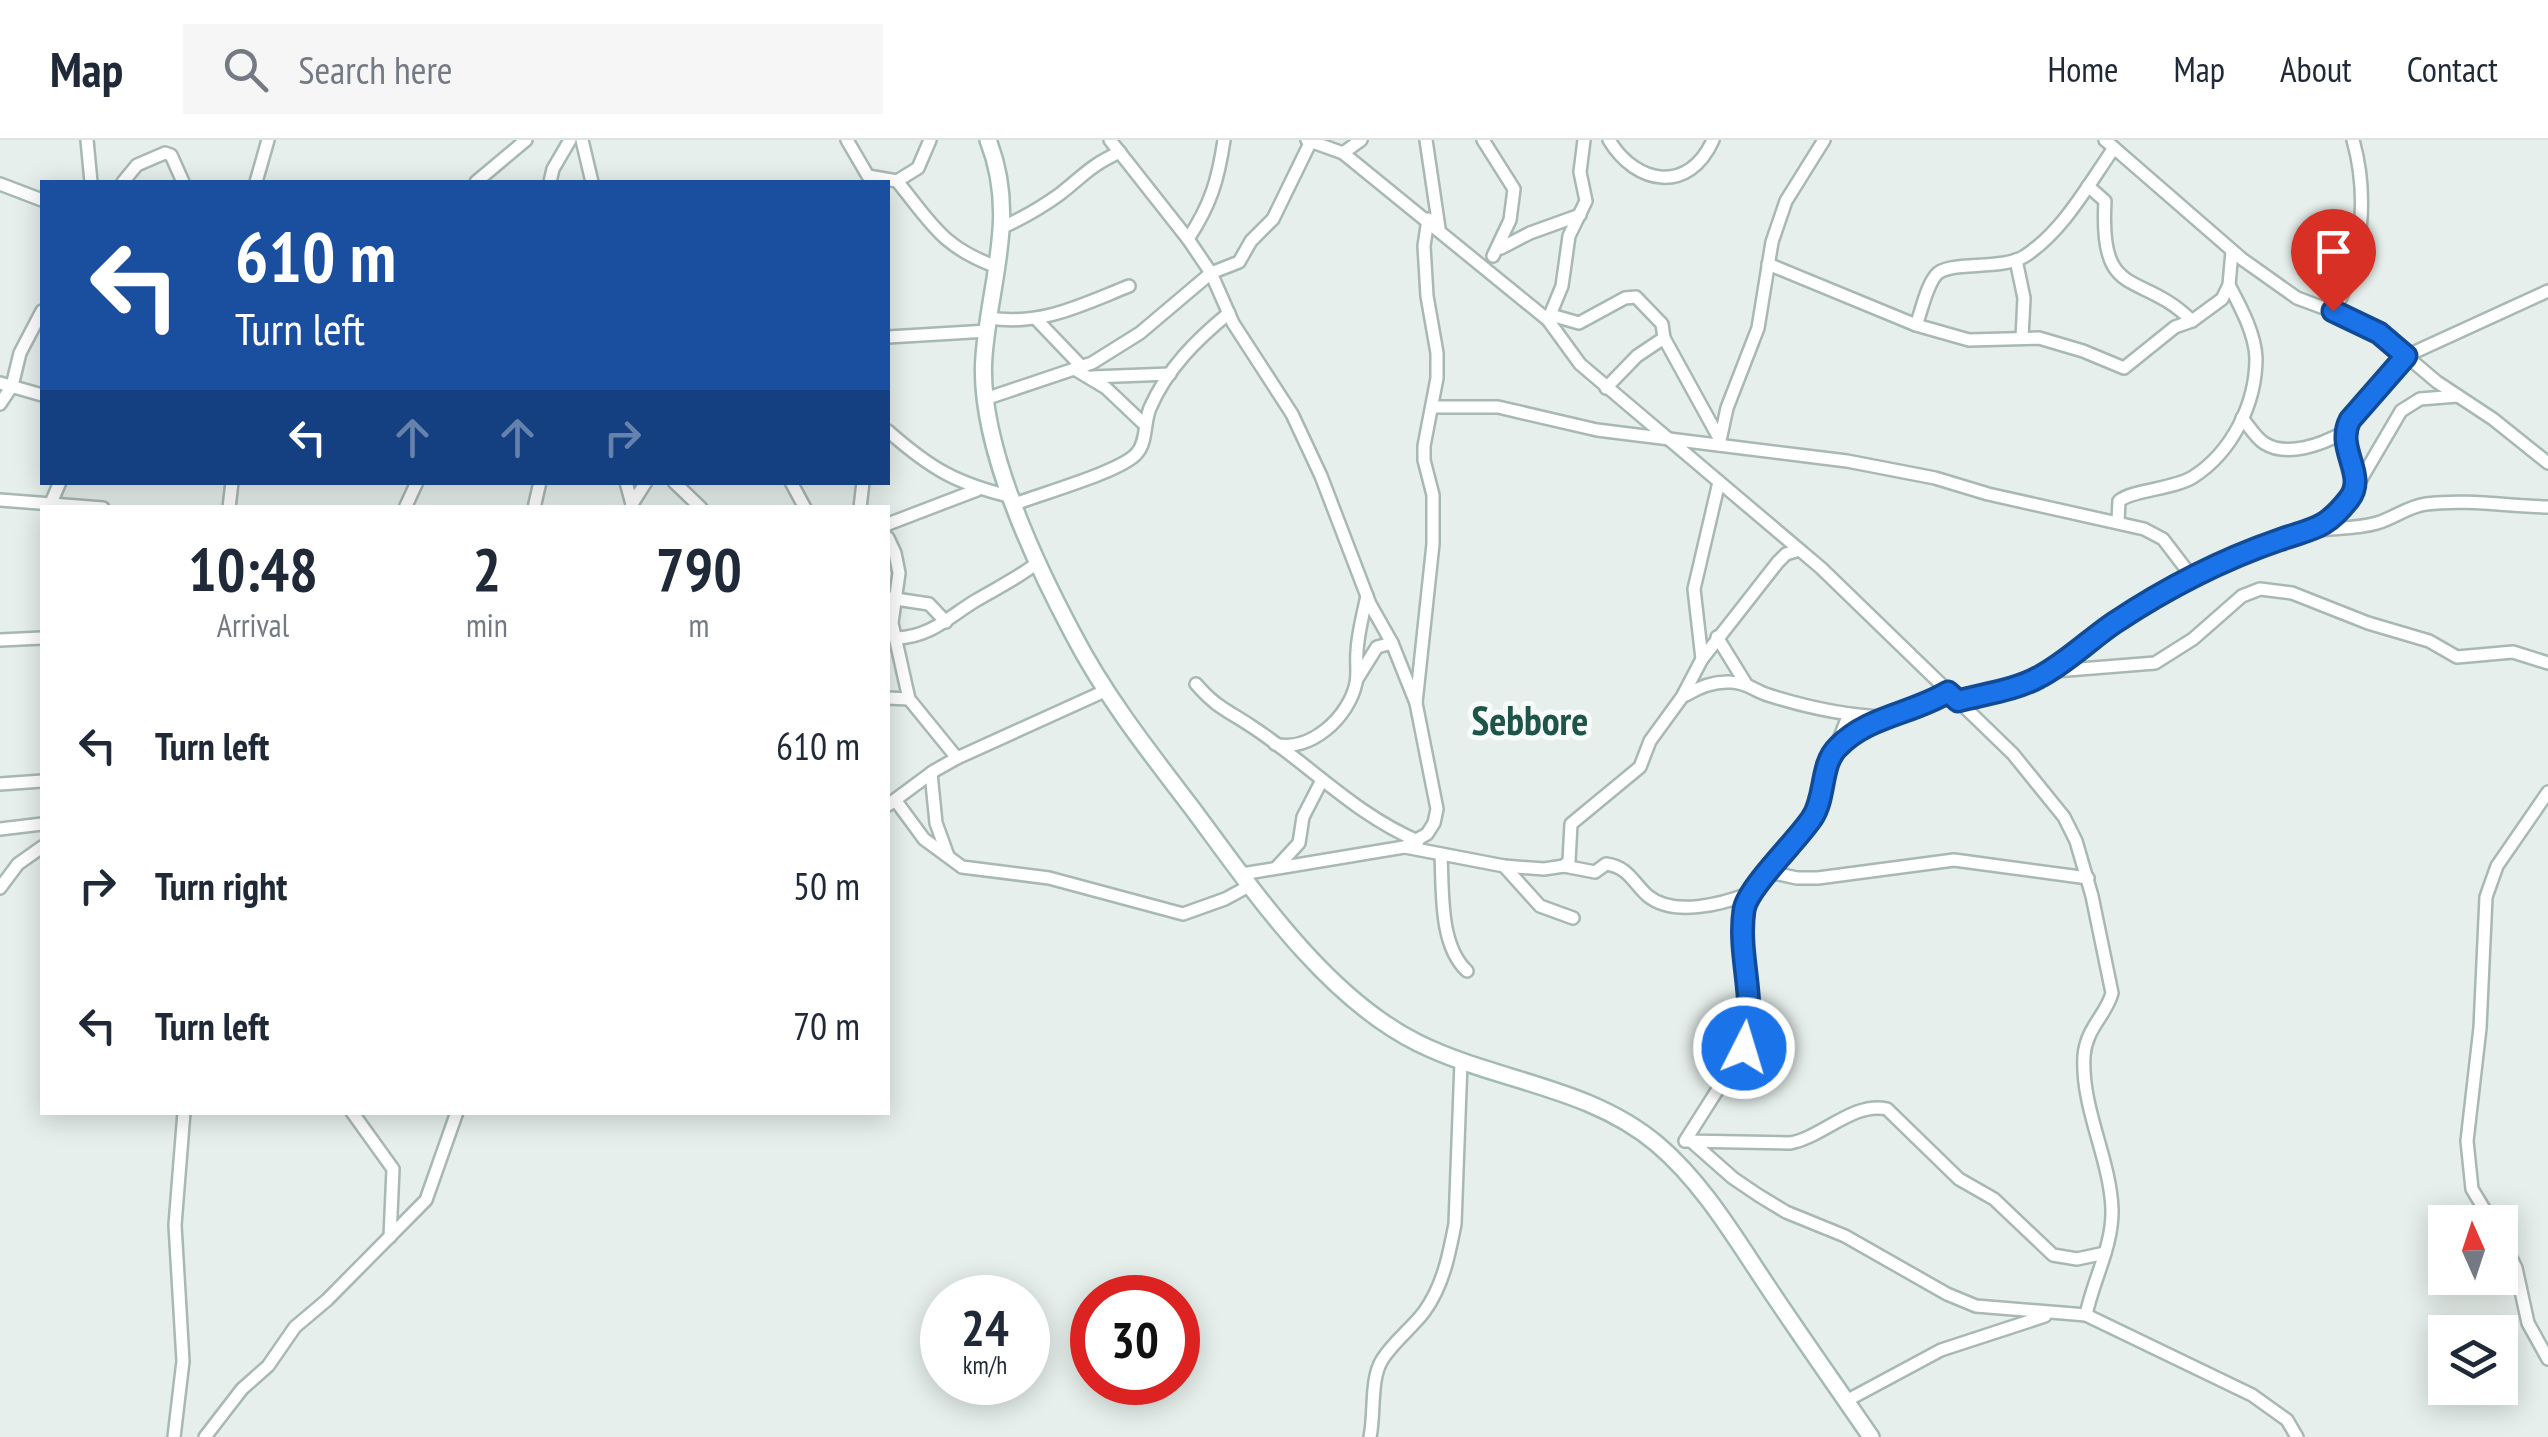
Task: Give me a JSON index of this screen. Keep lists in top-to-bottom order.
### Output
{
  "districts": ["Sebbore"],
  "north": "top",
  "page": {
    "header": "Map",
    "search": "Search here",
    "nav": [
      "Home",
      "Map",
      "About",
      "Contact"
    ],
    "turn": ["610 m", "Turn left"],
    "eta": [
      "10:48",
      "Arrival",
      "2",
      "min",
      "790",
      "m"
    ],
    "list": [
      {
        "name": "Turn left",
        "value": "610 m"
      },
      {
        "name": "Turn right",
        "value": "50 m"
      },
      {
        "name": "Turn left",
        "value": "70 m"
      }
    ],
    "speed": "24 km/h",
    "limit": "30"
  }
}
